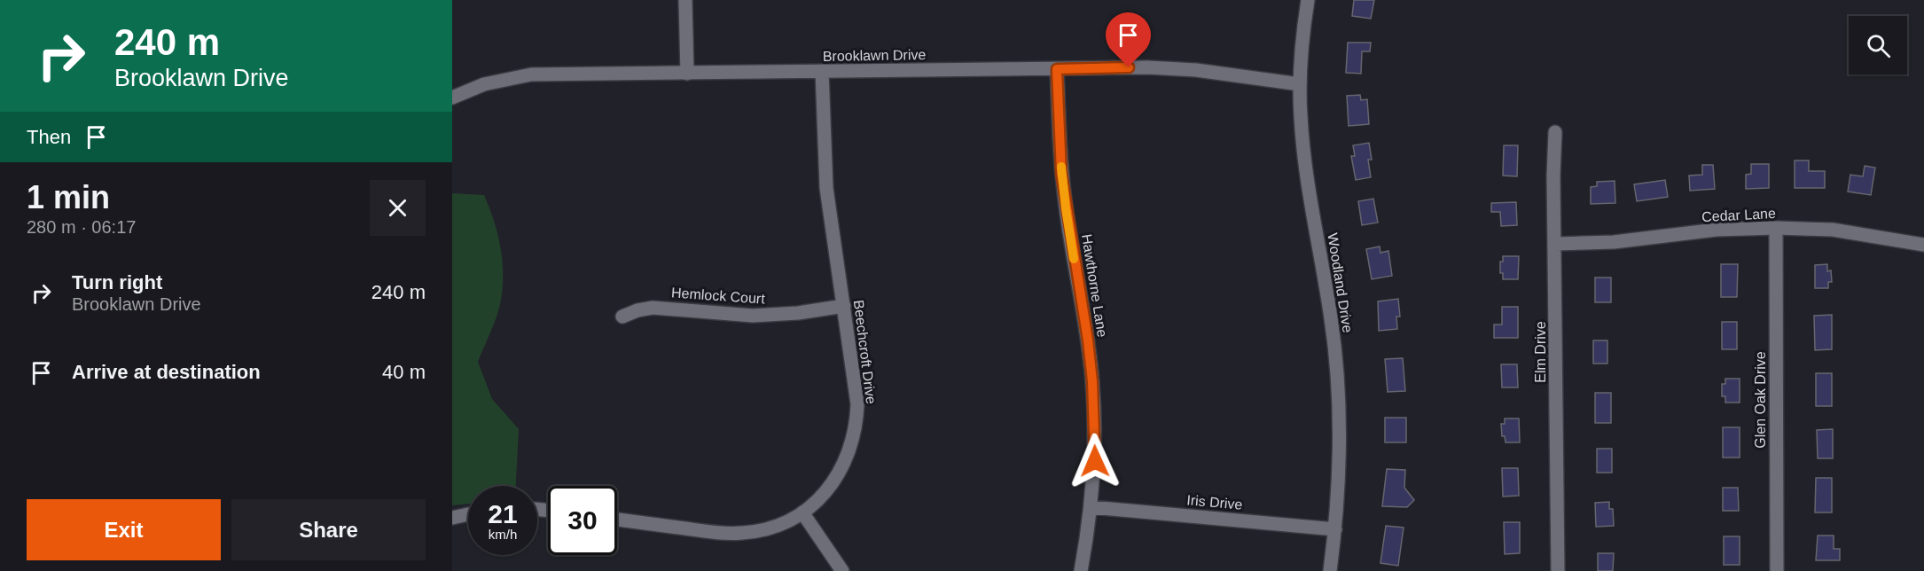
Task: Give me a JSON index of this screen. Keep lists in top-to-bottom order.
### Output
{
  "streets": {
    "street": [
      "Brooklawn Drive",
      "Cedar Lane",
      "Woodland Drive",
      "Hawthorne Lane",
      "Hemlock Court",
      "Beechcroft Drive",
      "Elm Drive",
      "Glen Oak Drive",
      "Iris Drive"
    ]
  },
  "crossings": [
    ["Brooklawn Drive", "Woodland Drive"],
    ["Brooklawn Drive", "Hawthorne Lane"],
    ["Brooklawn Drive", "Beechcroft Drive"],
    ["Cedar Lane", "Elm Drive"],
    ["Cedar Lane", "Glen Oak Drive"],
    ["Woodland Drive", "Iris Drive"],
    ["Hawthorne Lane", "Iris Drive"],
    ["Hemlock Court", "Beechcroft Drive"]
  ],
  "page": {
    "turn": ["240 m", "Brooklawn Drive"],
    "then": "Then",
    "heading": ["1 min", "280 m · 06:17"],
    "list": [
      {
        "name": "Turn right",
        "note": "Brooklawn Drive",
        "value": "240 m"
      },
      {
        "name": "Arrive at destination",
        "value": "40 m"
      }
    ],
    "speed": "21 km/h",
    "limit": "30",
    "buttons": ["Exit", "Share"]
  }
}
